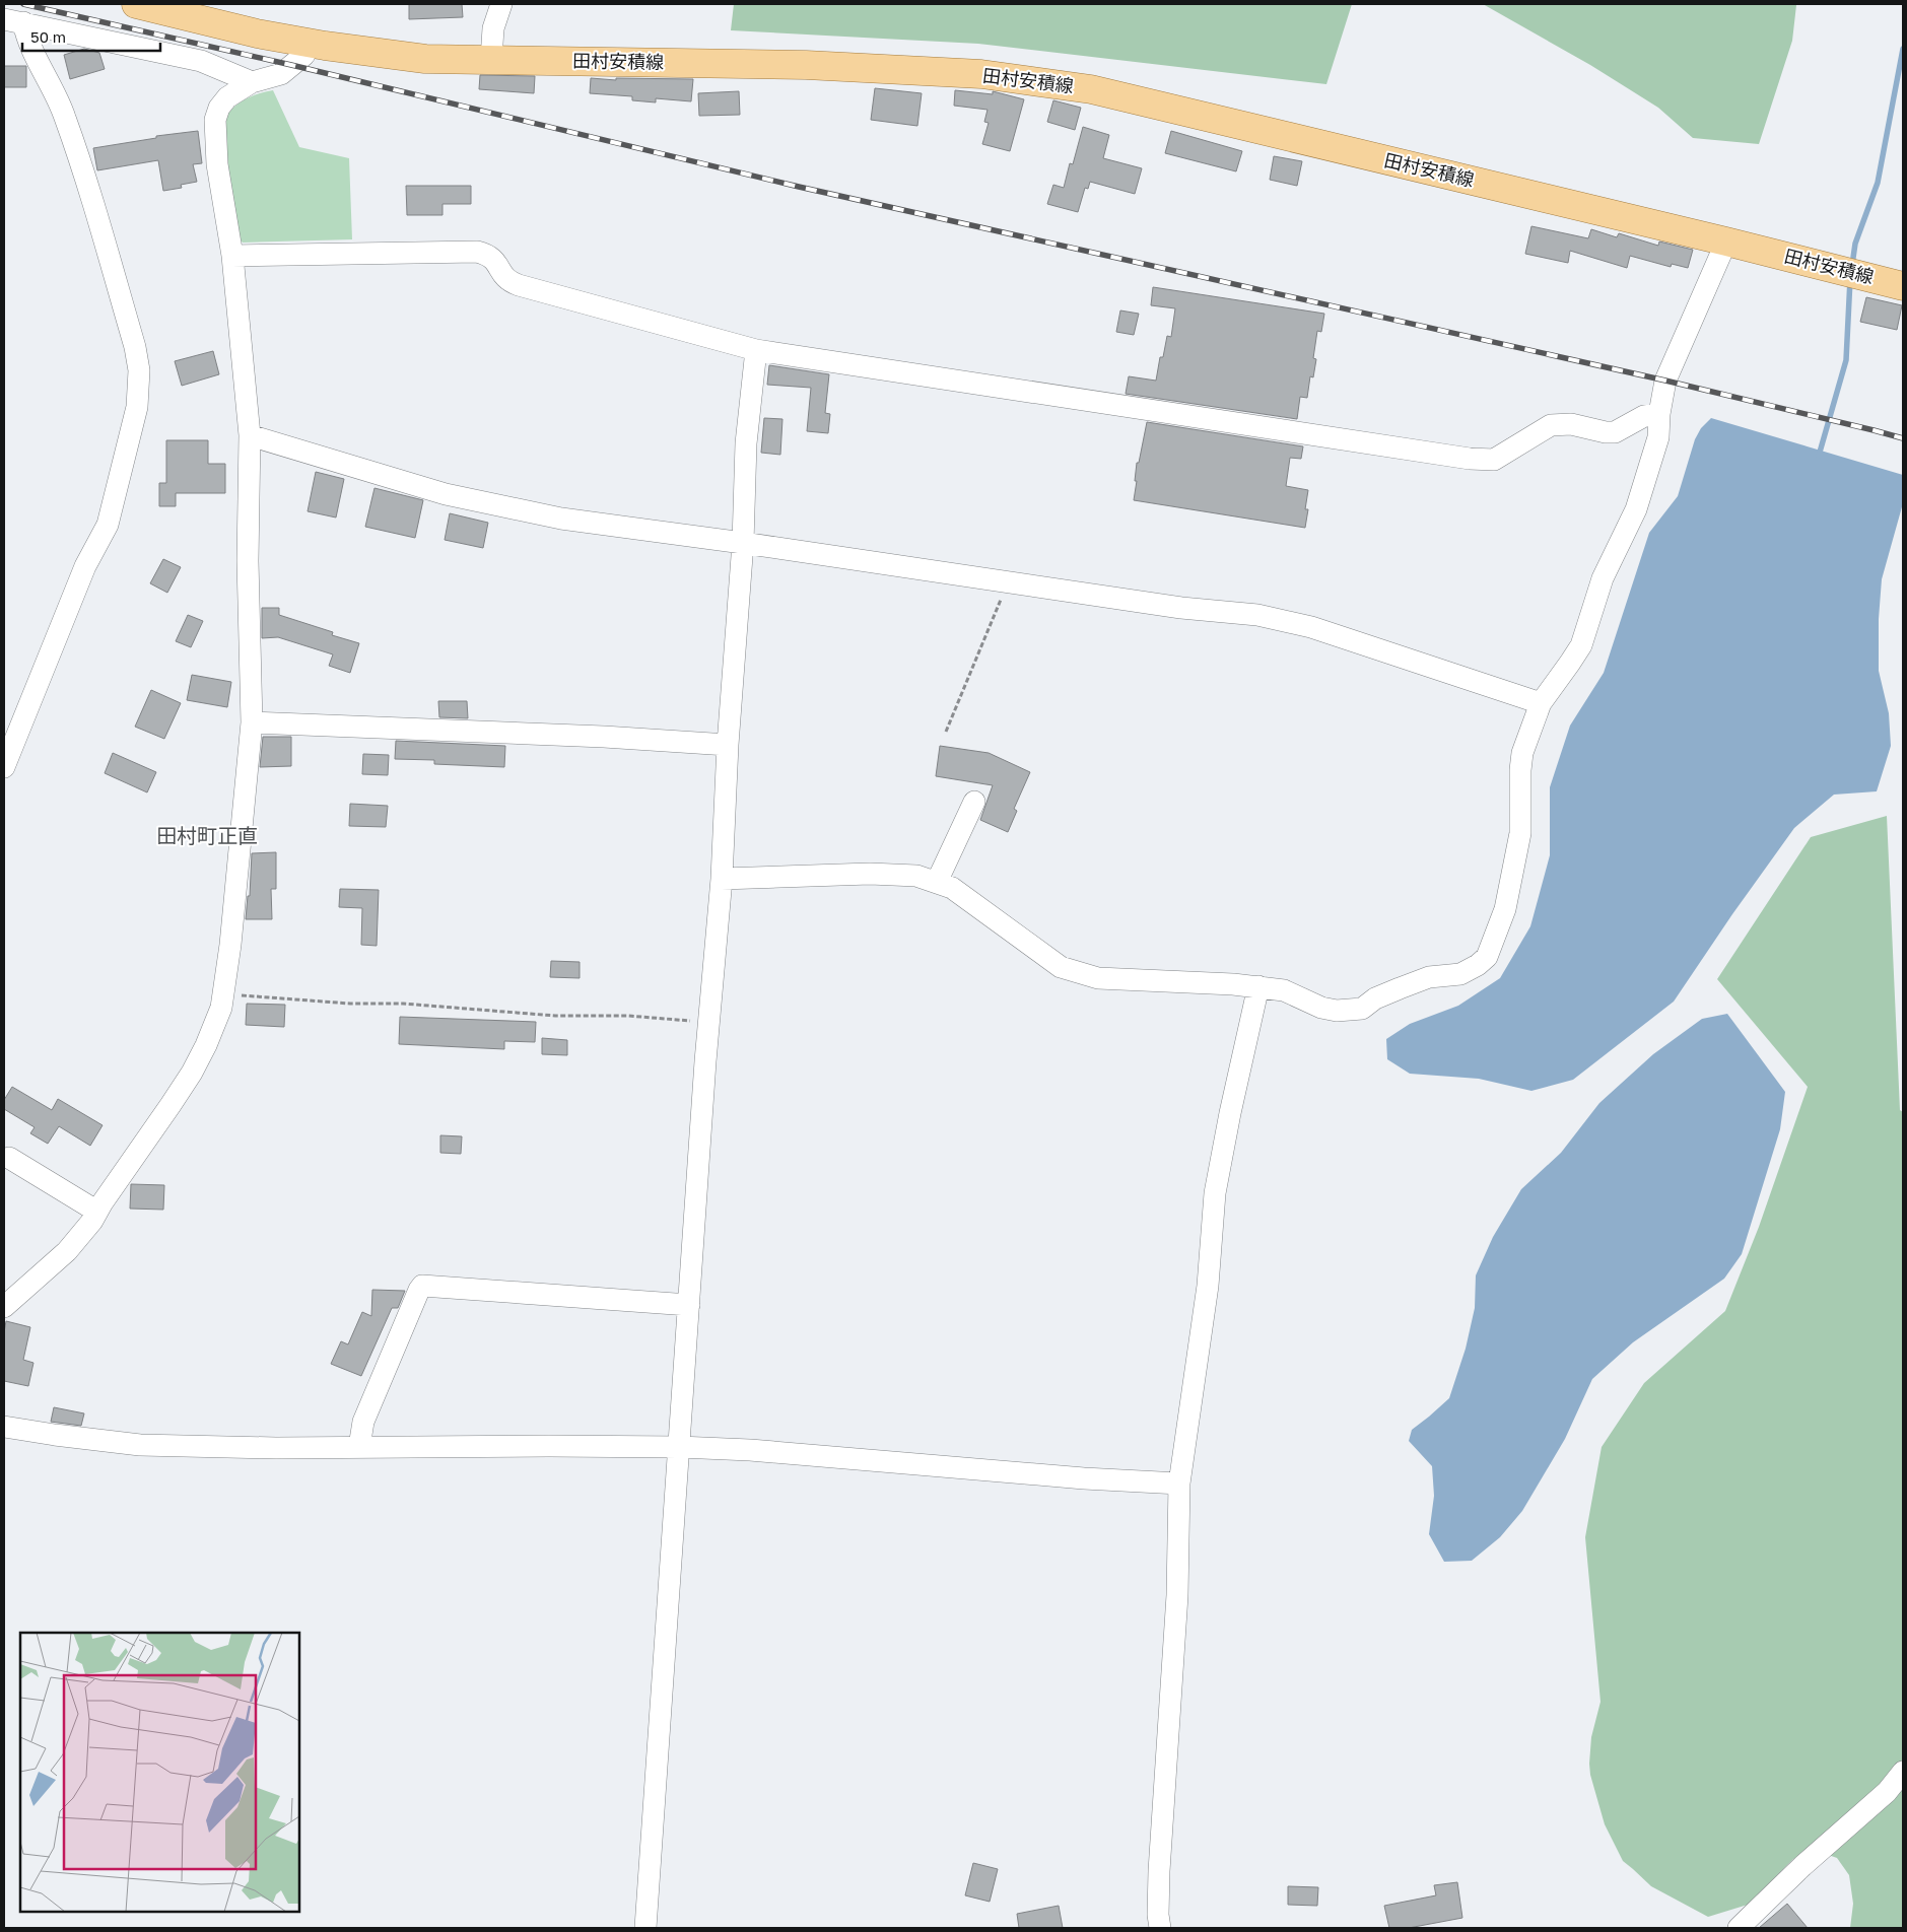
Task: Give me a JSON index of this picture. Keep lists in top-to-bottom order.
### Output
{
  "streets": {
    "main road": ["田村安積線"]
  },
  "districts": ["田村町正直"],
  "scale_bar": "50 m"
}
